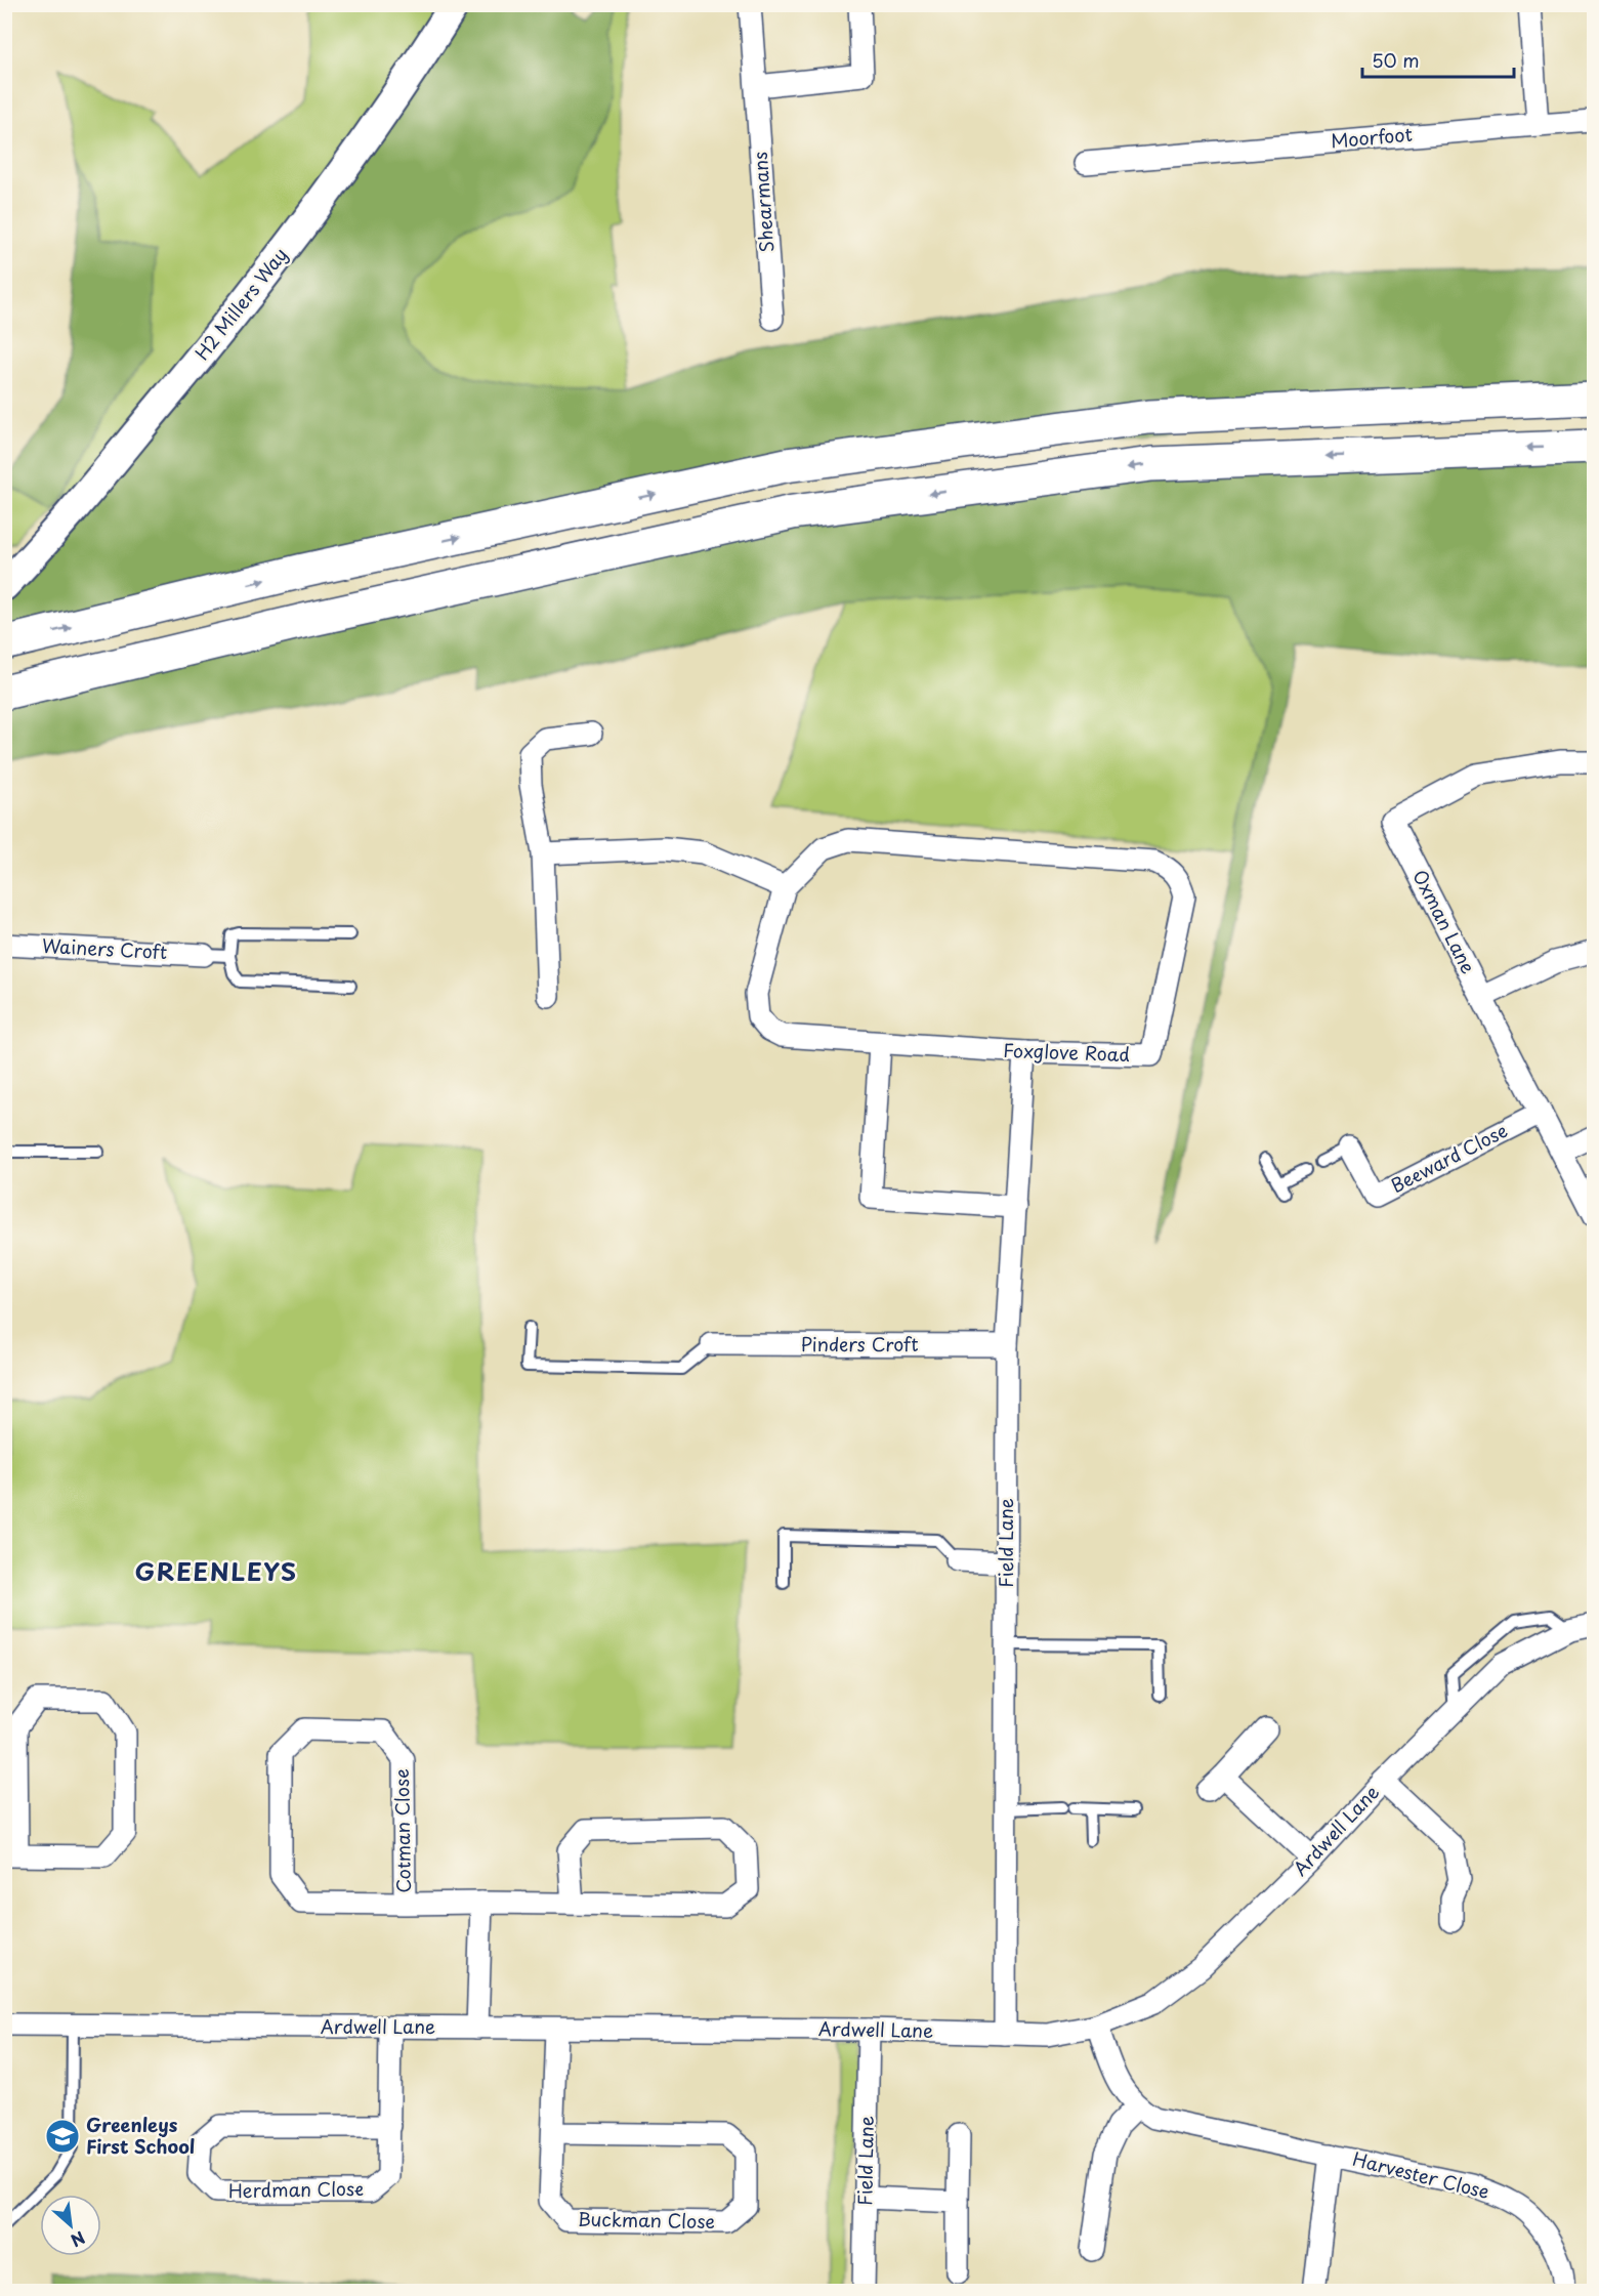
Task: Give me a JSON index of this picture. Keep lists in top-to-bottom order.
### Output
{
  "streets": {
    "street": [
      "Moorfoot",
      "Shearmans",
      "H2 Millers Way",
      "Oxman Lane",
      "Wainers Croft",
      "Foxglove Road",
      "Beeward Close",
      "Pinders Croft",
      "Field Lane",
      "Cotman Close",
      "Ardwell Lane",
      "Harvester Close",
      "Herdman Close",
      "Buckman Close"
    ]
  },
  "crossings": [
    ["Oxman Lane", "Beeward Close"],
    ["Foxglove Road", "Field Lane"],
    ["Pinders Croft", "Field Lane"],
    ["Field Lane", "Ardwell Lane"],
    ["Ardwell Lane", "Herdman Close"],
    ["Ardwell Lane", "Buckman Close"]
  ],
  "districts": ["GREENLEYS"],
  "places": {
    "school or university": ["Greenleys First School"]
  },
  "scale_bar": "50 m",
  "north": "bottom right"
}
